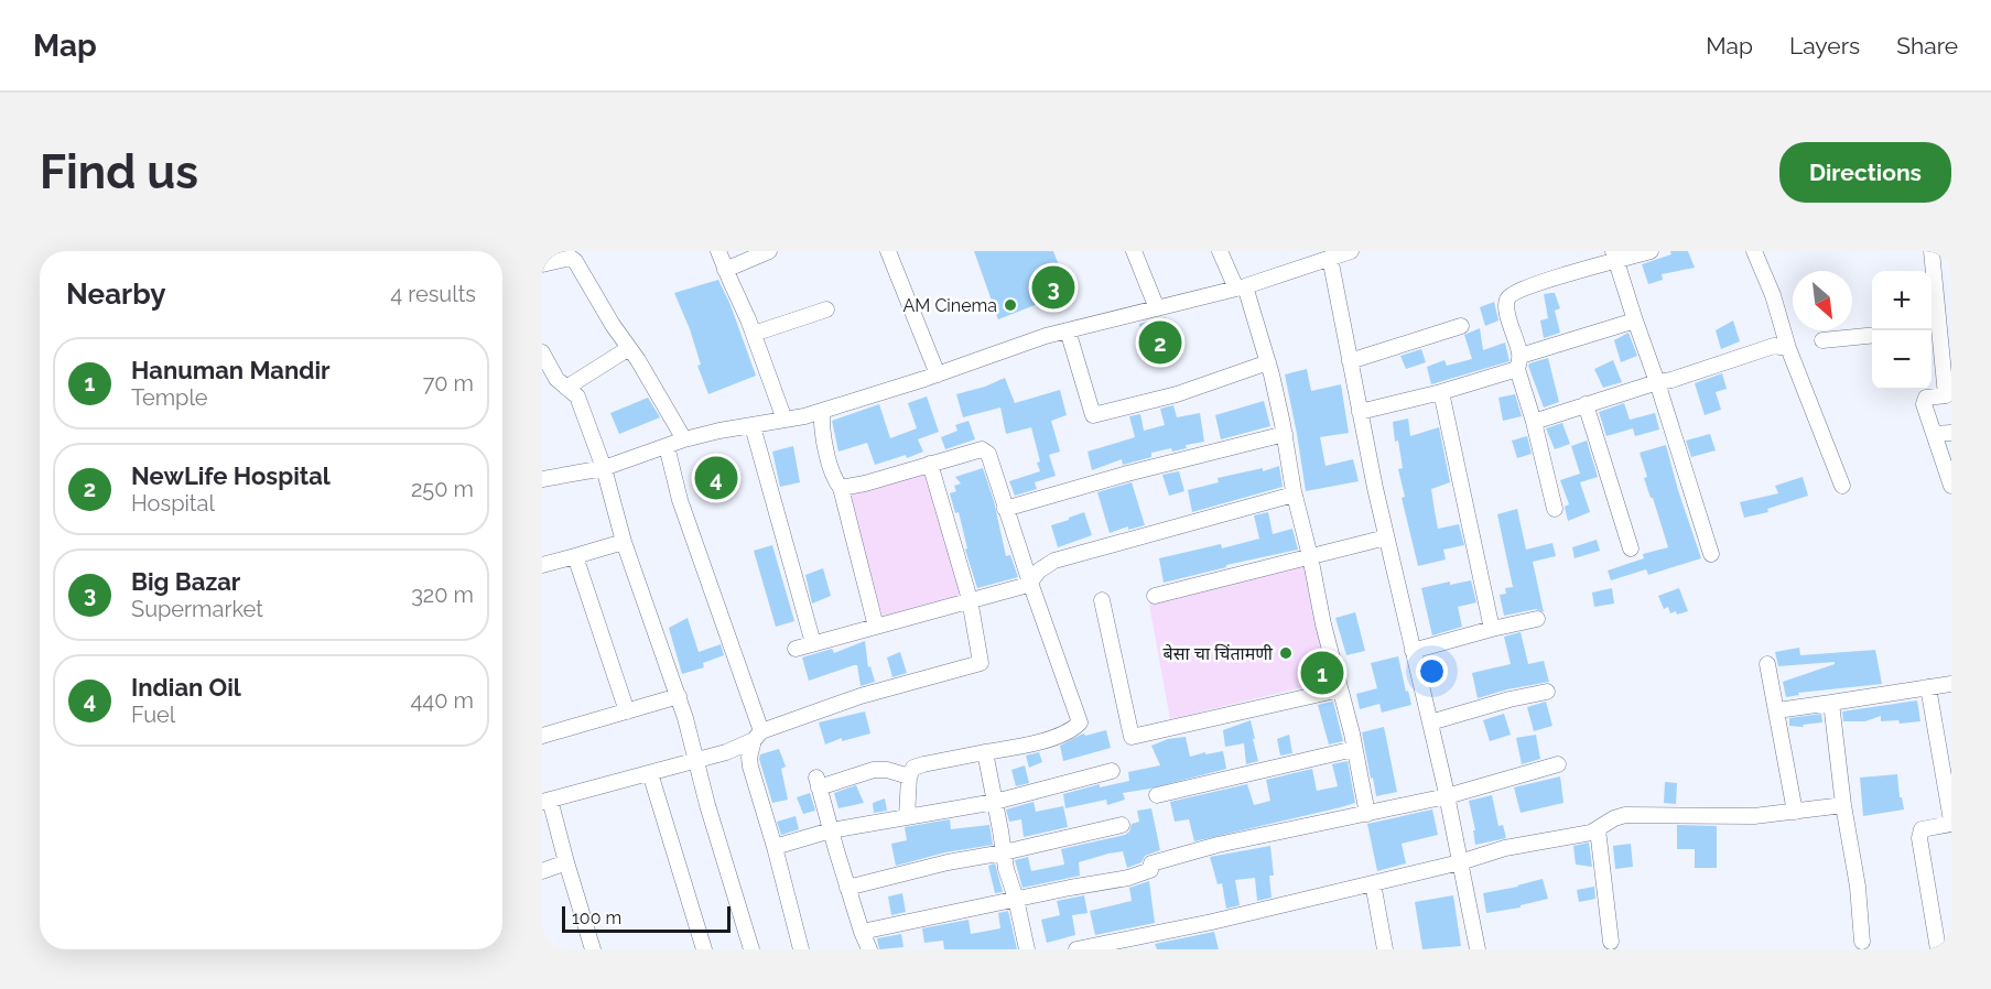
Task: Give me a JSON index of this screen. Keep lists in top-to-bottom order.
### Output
{
  "places": ["AM Cinema", "बेसा चा चिंतामणी"],
  "scale_bar": "100 m",
  "north": "bottom right",
  "page": {
    "header": "Map",
    "nav": ["Map", "Layers", "Share"],
    "buttons": "Directions",
    "title": "Find us",
    "heading": ["Nearby", "4 results"],
    "pins": [
      "3",
      "2",
      "4",
      "1"
    ],
    "map_buttons": ["+", "−"],
    "list": [
      {
        "mark": "1",
        "name": "Hanuman Mandir",
        "note": "Temple",
        "value": "70 m"
      },
      {
        "mark": "2",
        "name": "NewLife Hospital",
        "note": "Hospital",
        "value": "250 m"
      },
      {
        "mark": "3",
        "name": "Big Bazar",
        "note": "Supermarket",
        "value": "320 m"
      },
      {
        "mark": "4",
        "name": "Indian Oil",
        "note": "Fuel",
        "value": "440 m"
      }
    ],
    "scale": "100 m"
  }
}
